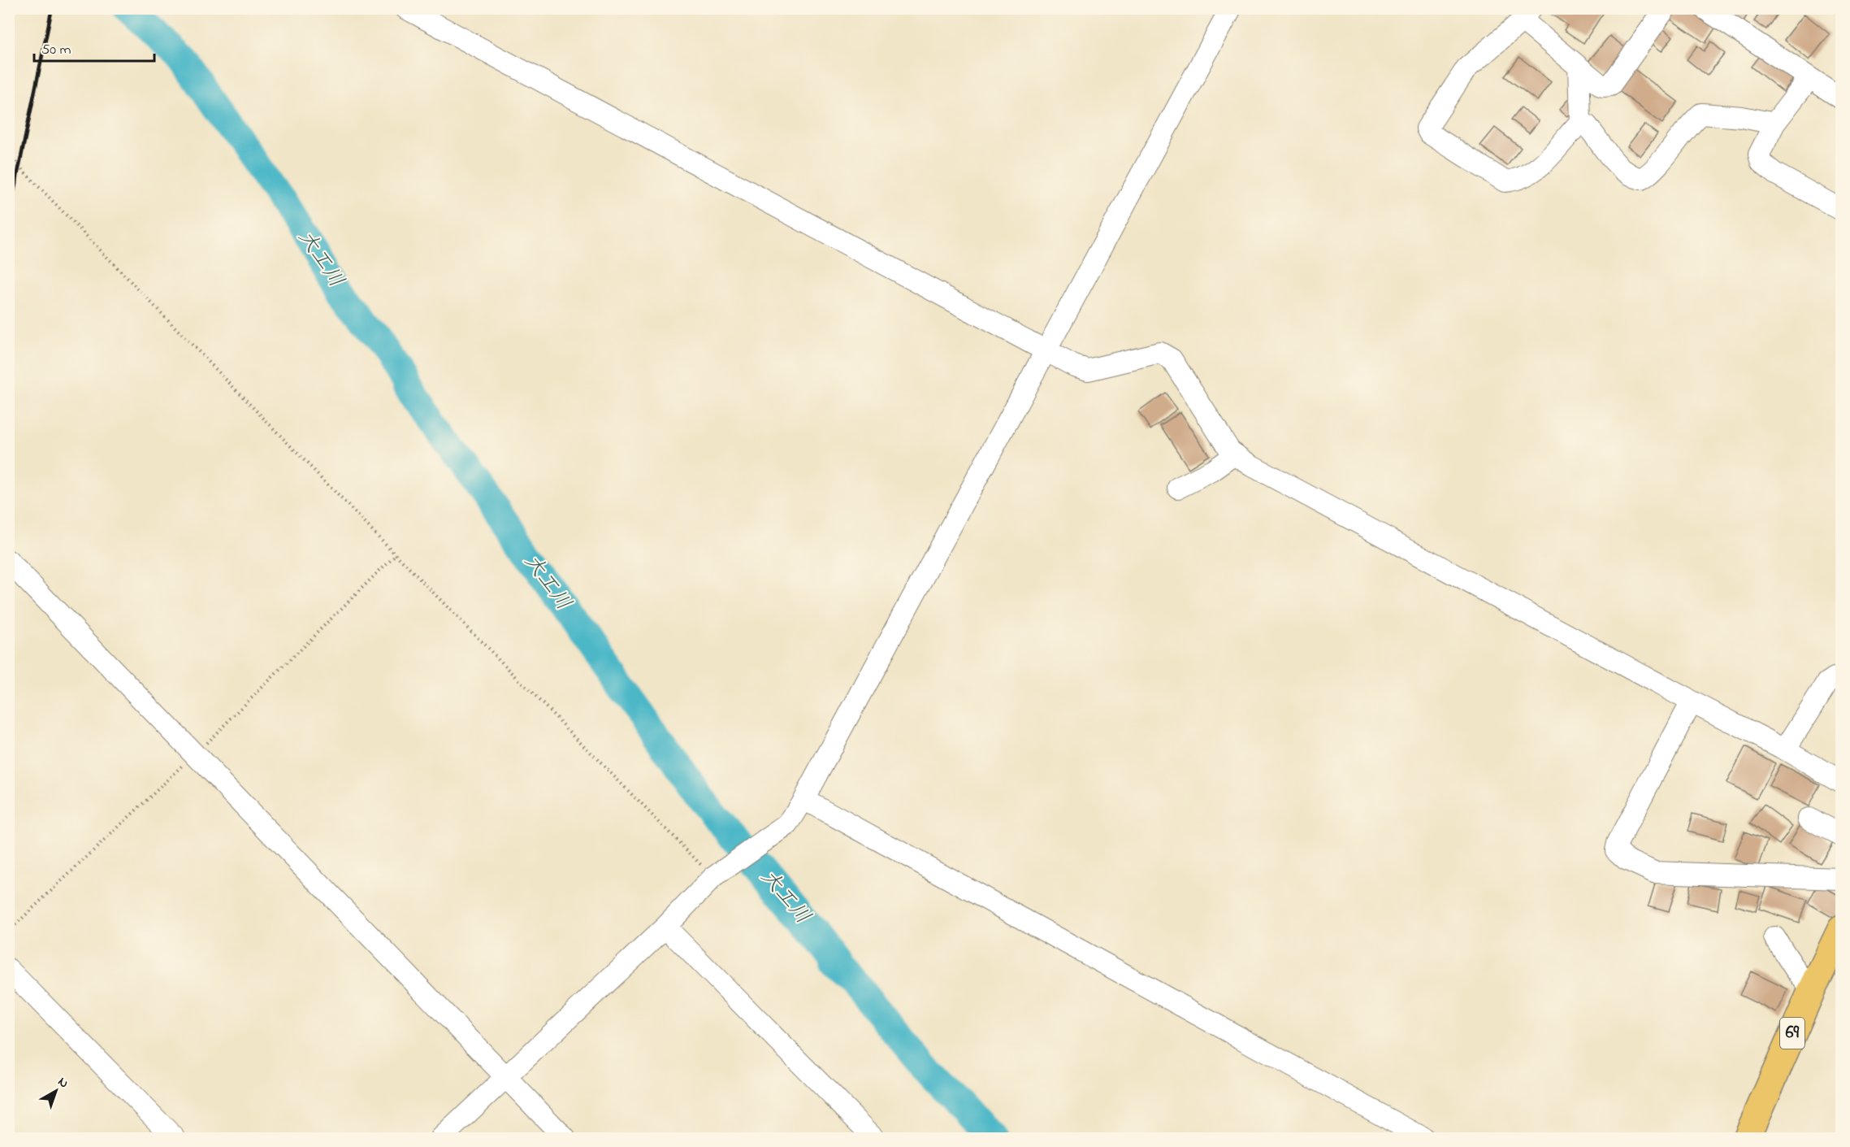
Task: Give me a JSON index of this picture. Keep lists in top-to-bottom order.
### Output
{
  "streets": {
    "main road": ["69"]
  },
  "water": ["大工川"],
  "scale_bar": "50 m",
  "north": "top right"
}
